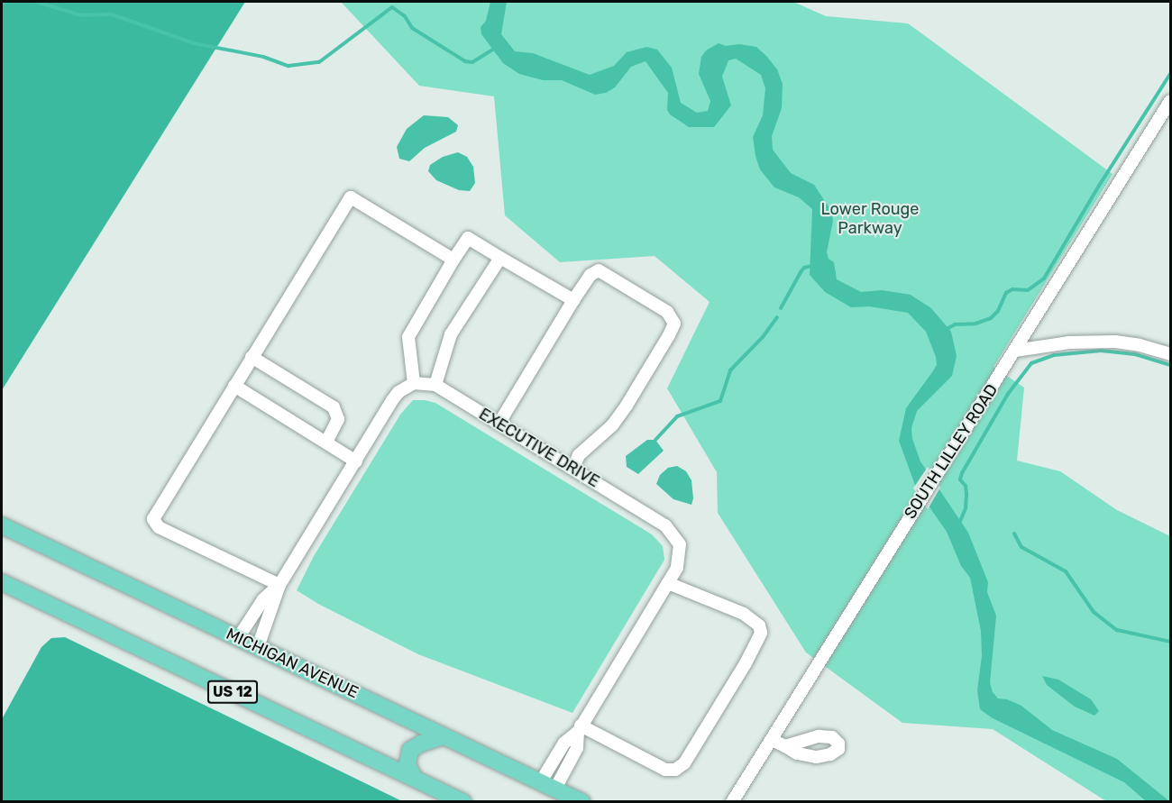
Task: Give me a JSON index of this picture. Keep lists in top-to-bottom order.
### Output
{
  "streets": {
    "main road": ["MICHIGAN AVENUE", "US 12"],
    "street": ["EXECUTIVE DRIVE", "SOUTH LILLEY ROAD"]
  },
  "crossings": [
    ["EXECUTIVE DRIVE", "MICHIGAN AVENUE"]
  ],
  "parks": ["Lower Rouge Parkway"]
}
